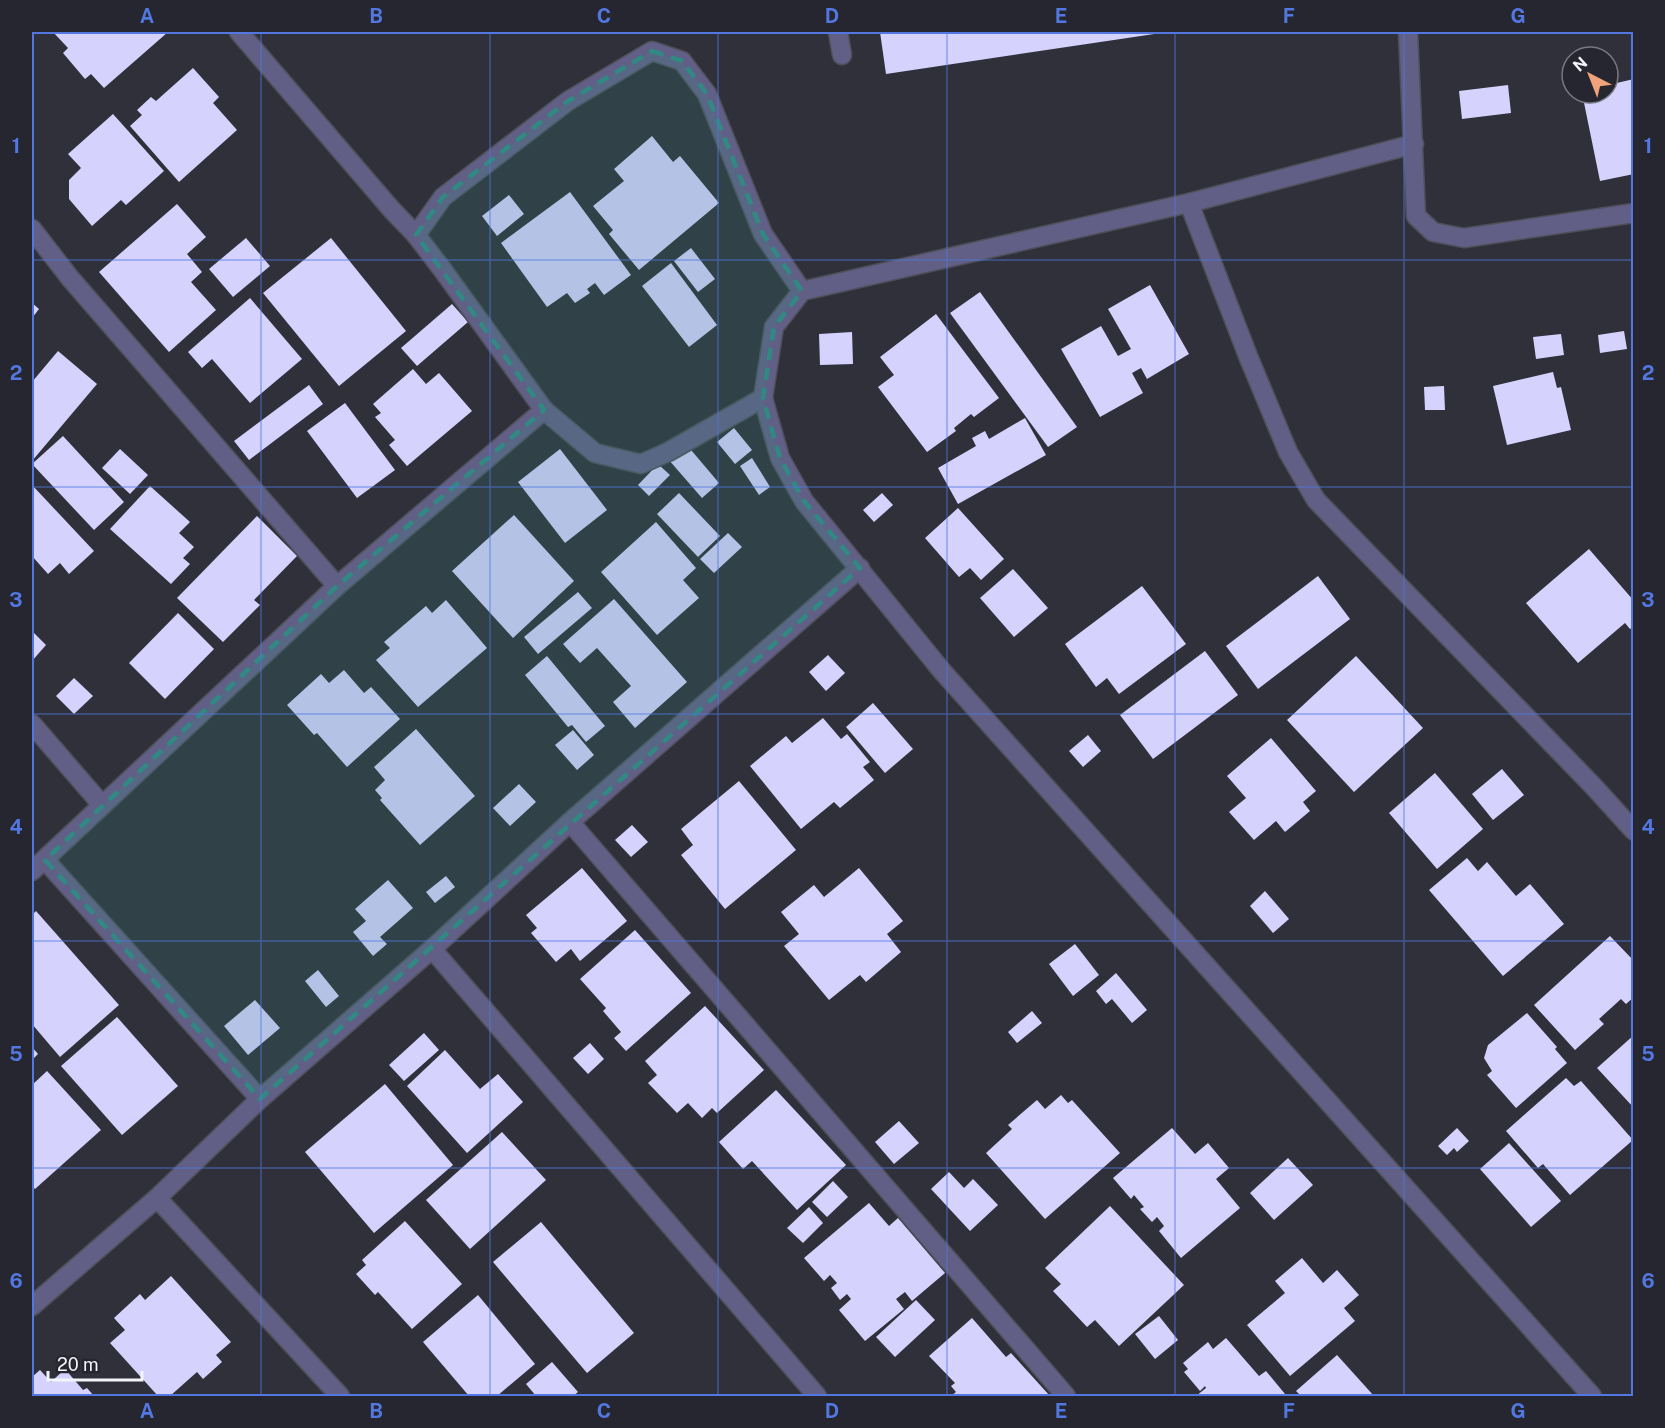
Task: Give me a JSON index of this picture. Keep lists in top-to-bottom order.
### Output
{
  "scale_bar": "20 m",
  "north": "top left",
  "grid": {
    "columns": [
      "A",
      "B",
      "C",
      "D",
      "E",
      "F",
      "G"
    ],
    "rows": [
      "1",
      "2",
      "3",
      "4",
      "5",
      "6"
    ]
  }
}
